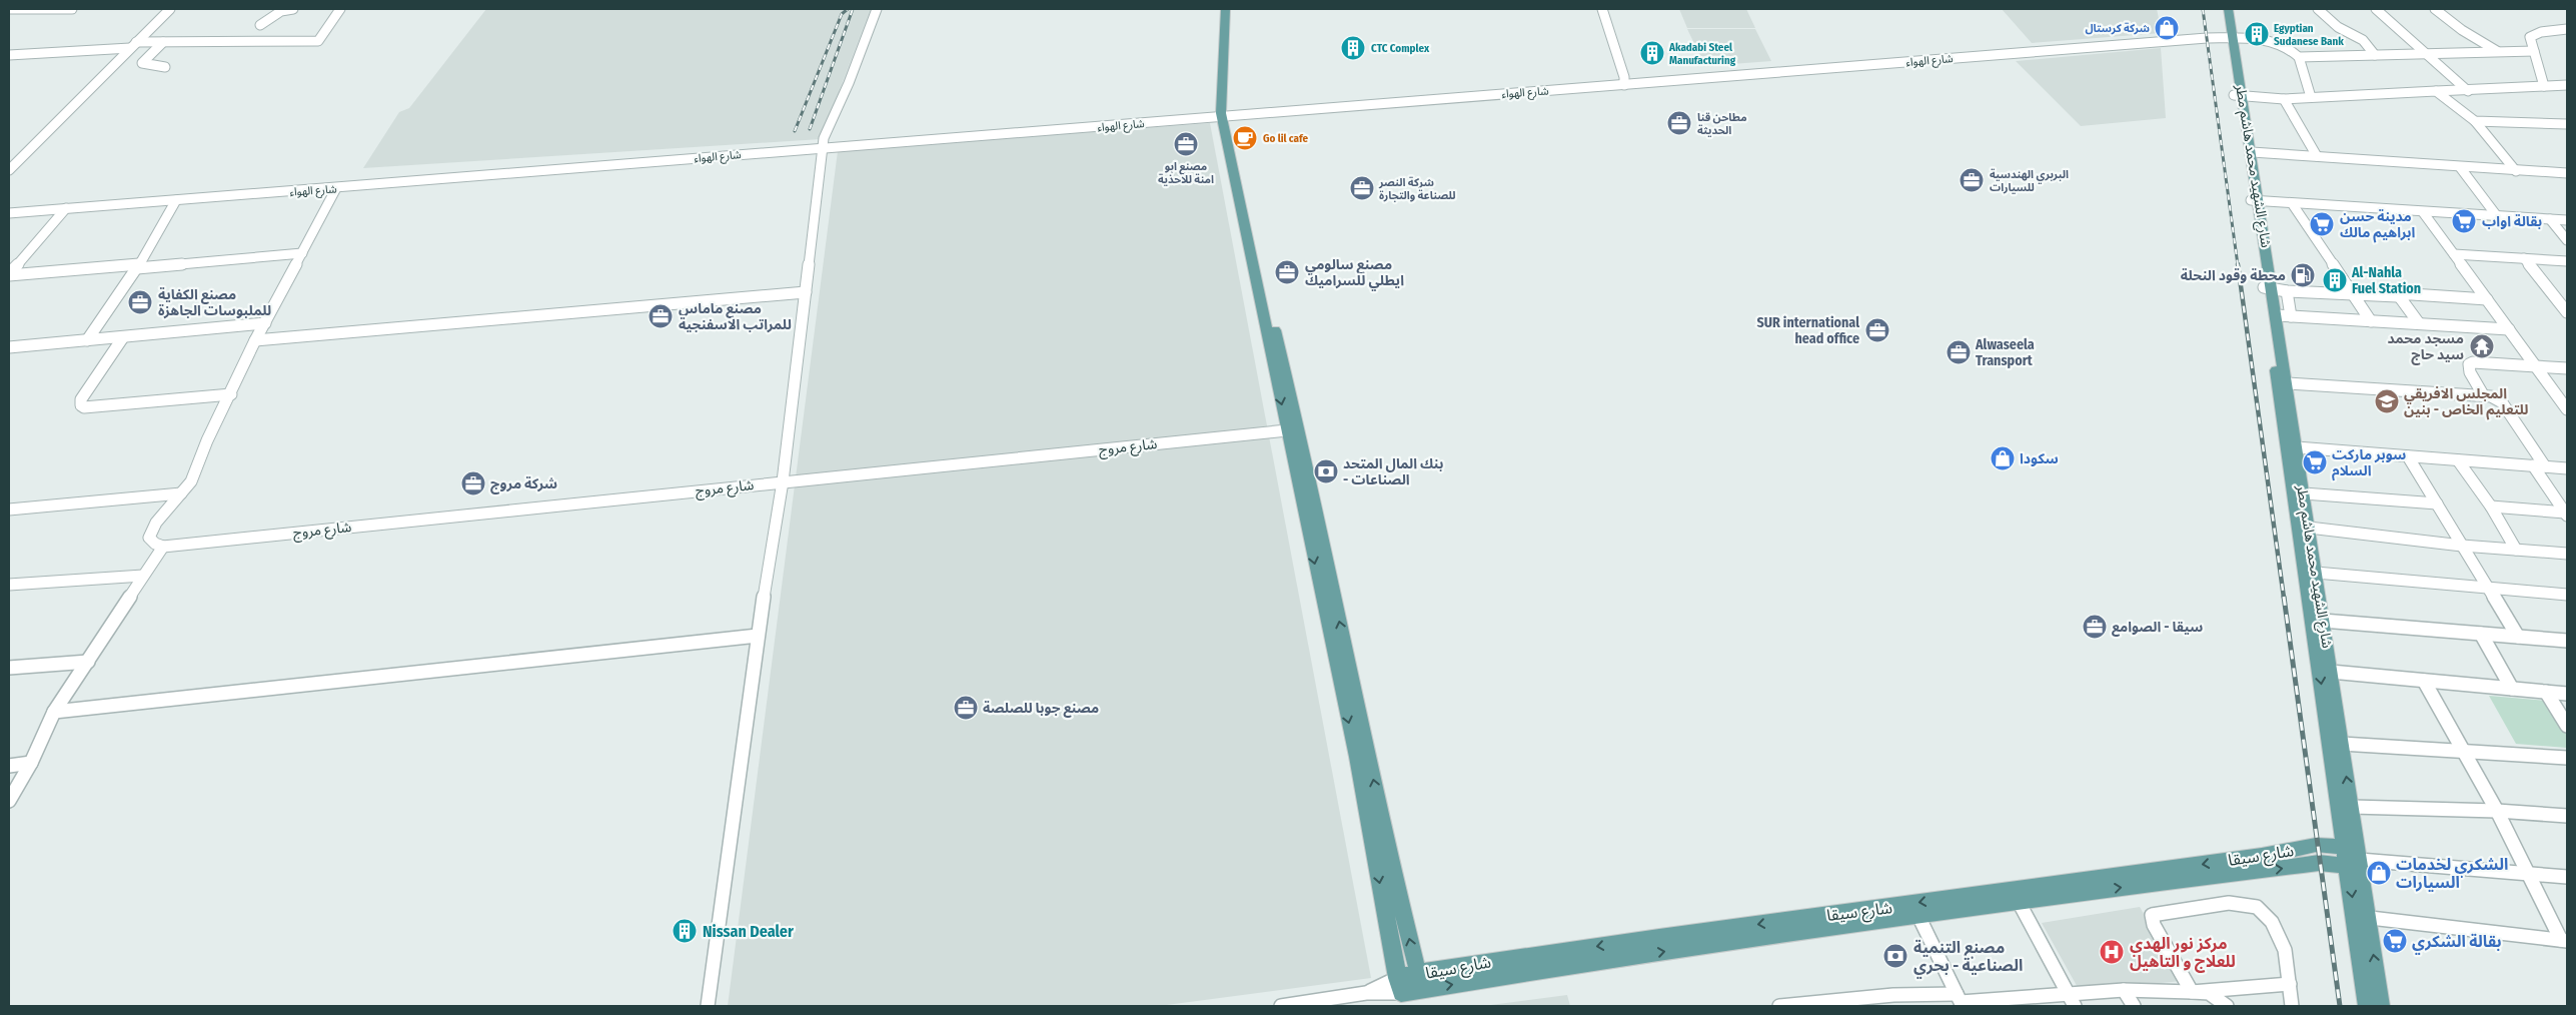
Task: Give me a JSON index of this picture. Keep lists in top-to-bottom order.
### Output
{
  "streets": {
    "main road": ["شارع الشهيد محمد هاشم مطر", "شارع سيقا"],
    "street": ["شارع الهواء", "شارع مروج"]
  },
  "crossings": [
    ["شارع الهواء", "شارع الشهيد محمد هاشم مطر"],
    ["شارع الشهيد محمد هاشم مطر", "شارع سيقا"]
  ],
  "places": {
    "shop": ["شركة كرستال", "سكودا", "الشكري لخدمات السيارات"],
    "building": [
      "Egyptian Sudanese Bank",
      "CTC Complex",
      "Akadabi Steel Manufacturing",
      "Al-Nahla Fuel Station",
      "Nissan Dealer"
    ],
    "office": [
      "مطاحن قنا الحديثة",
      "مصنع ابو امنة للاحذية",
      "البربري الهندسية للسيارات",
      "شركة النصر للصناعة والتجارة",
      "مصنع سالومي ايطلي للسراميك",
      "مصنع الكفاية للملبوسات الجاهزة",
      "مصنع ماماس للمراتب الاسفنجية",
      "SUR international head office",
      "Alwaseela Transport",
      "شركة مروج",
      "سيقا - الصوامع",
      "مصنع جوبا للصلصة"
    ],
    "cafe": ["Go lil cafe"],
    "supermarket": [
      "بقالة اواب",
      "مدينة حسن ابراهيم مالك",
      "سوبر ماركت السلام",
      "بقالة الشكري"
    ],
    "fuel station": ["محطة وقود النحلة"],
    "temple": ["مسجد محمد سيد حاج"],
    "school or university": ["المجلس الافريقي للتعليم الخاص - بنين"],
    "bank": ["بنك المال المتحد - الصناعات", "مصنع التنمية الصناعية - بحري"],
    "hospital": ["مركز نور الهدي للعلاج و التاهيل"]
  }
}
